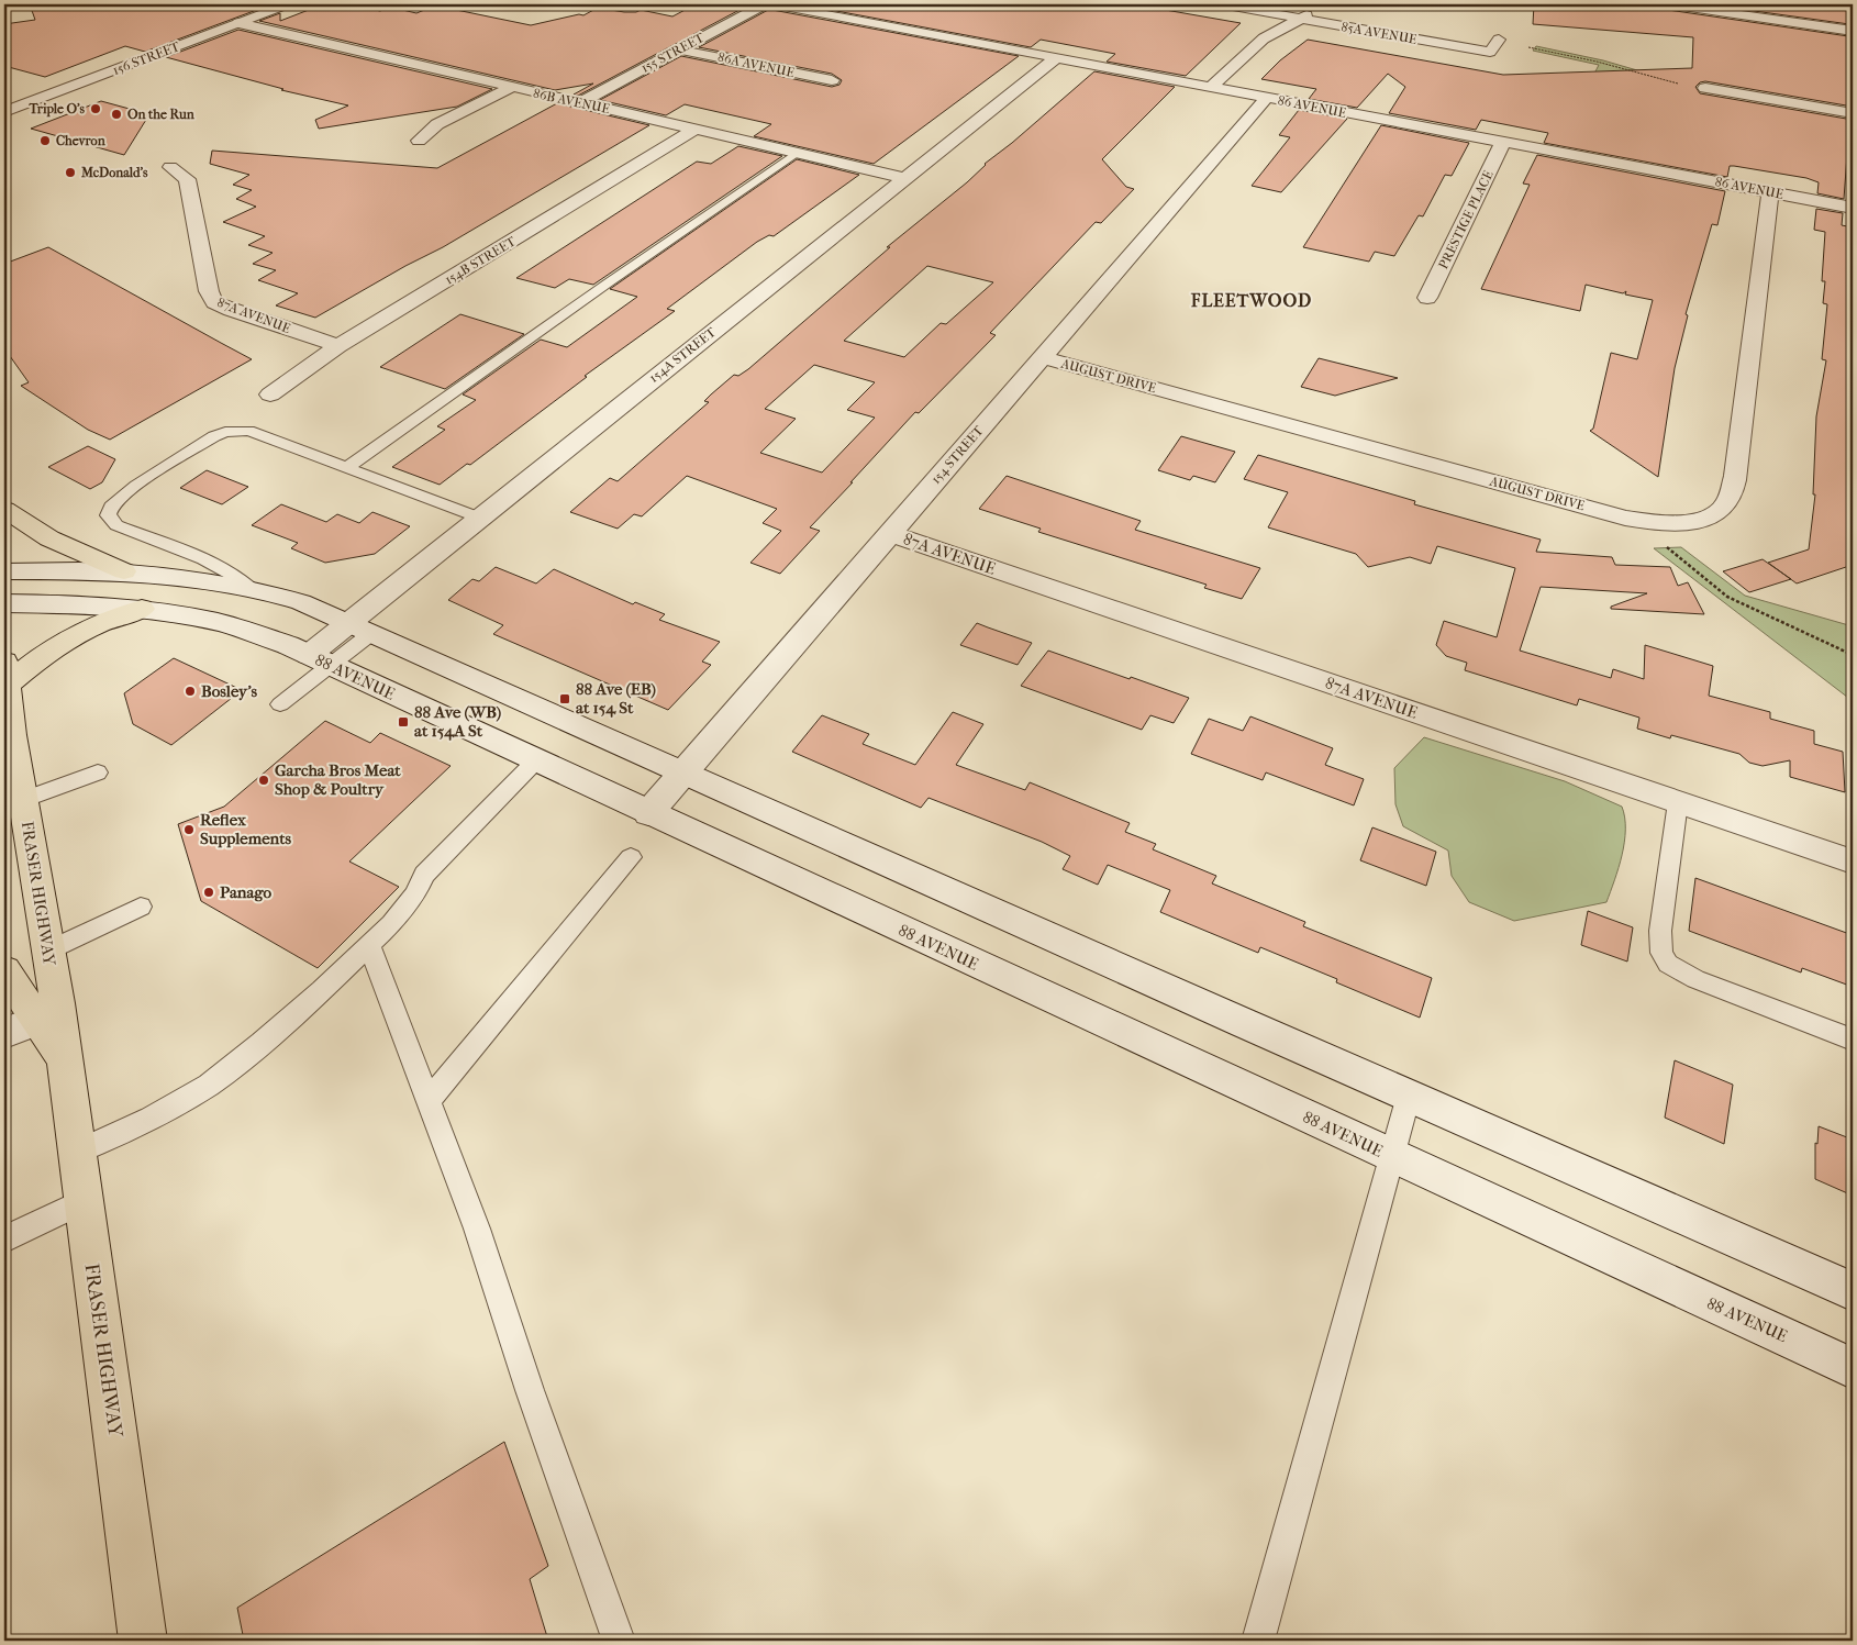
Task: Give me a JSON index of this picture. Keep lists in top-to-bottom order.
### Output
{
  "streets": {
    "main road": ["FRASER HIGHWAY"],
    "street": [
      "85A AVENUE",
      "155 STREET",
      "156 STREET",
      "86A AVENUE",
      "86B AVENUE",
      "86 AVENUE",
      "PRESTIGE PLACE",
      "154B STREET",
      "87A AVENUE",
      "154A STREET",
      "AUGUST DRIVE",
      "154 STREET",
      "88 AVENUE"
    ]
  },
  "crossings": [
    ["155 STREET", "86A AVENUE"],
    ["155 STREET", "86B AVENUE"],
    ["156 STREET", "86B AVENUE"],
    ["86B AVENUE", "154B STREET"],
    ["86B AVENUE", "154A STREET"],
    ["86 AVENUE", "PRESTIGE PLACE"],
    ["86 AVENUE", "154A STREET"],
    ["86 AVENUE", "AUGUST DRIVE"],
    ["86 AVENUE", "154 STREET"],
    ["154B STREET", "87A AVENUE"],
    ["87A AVENUE", "154 STREET"],
    ["154A STREET", "88 AVENUE"],
    ["AUGUST DRIVE", "154 STREET"],
    ["154 STREET", "88 AVENUE"]
  ],
  "districts": ["FLEETWOOD"],
  "places": {
    "other": [
      "Triple O's",
      "On the Run",
      "Chevron",
      "McDonald's",
      "Bosley's",
      "Garcha Bros Meat Shop & Poultry",
      "Reflex Supplements",
      "Panago"
    ],
    "transit": ["88 Ave (EB) at 154 St", "88 Ave (WB) at 154A St"]
  }
}
